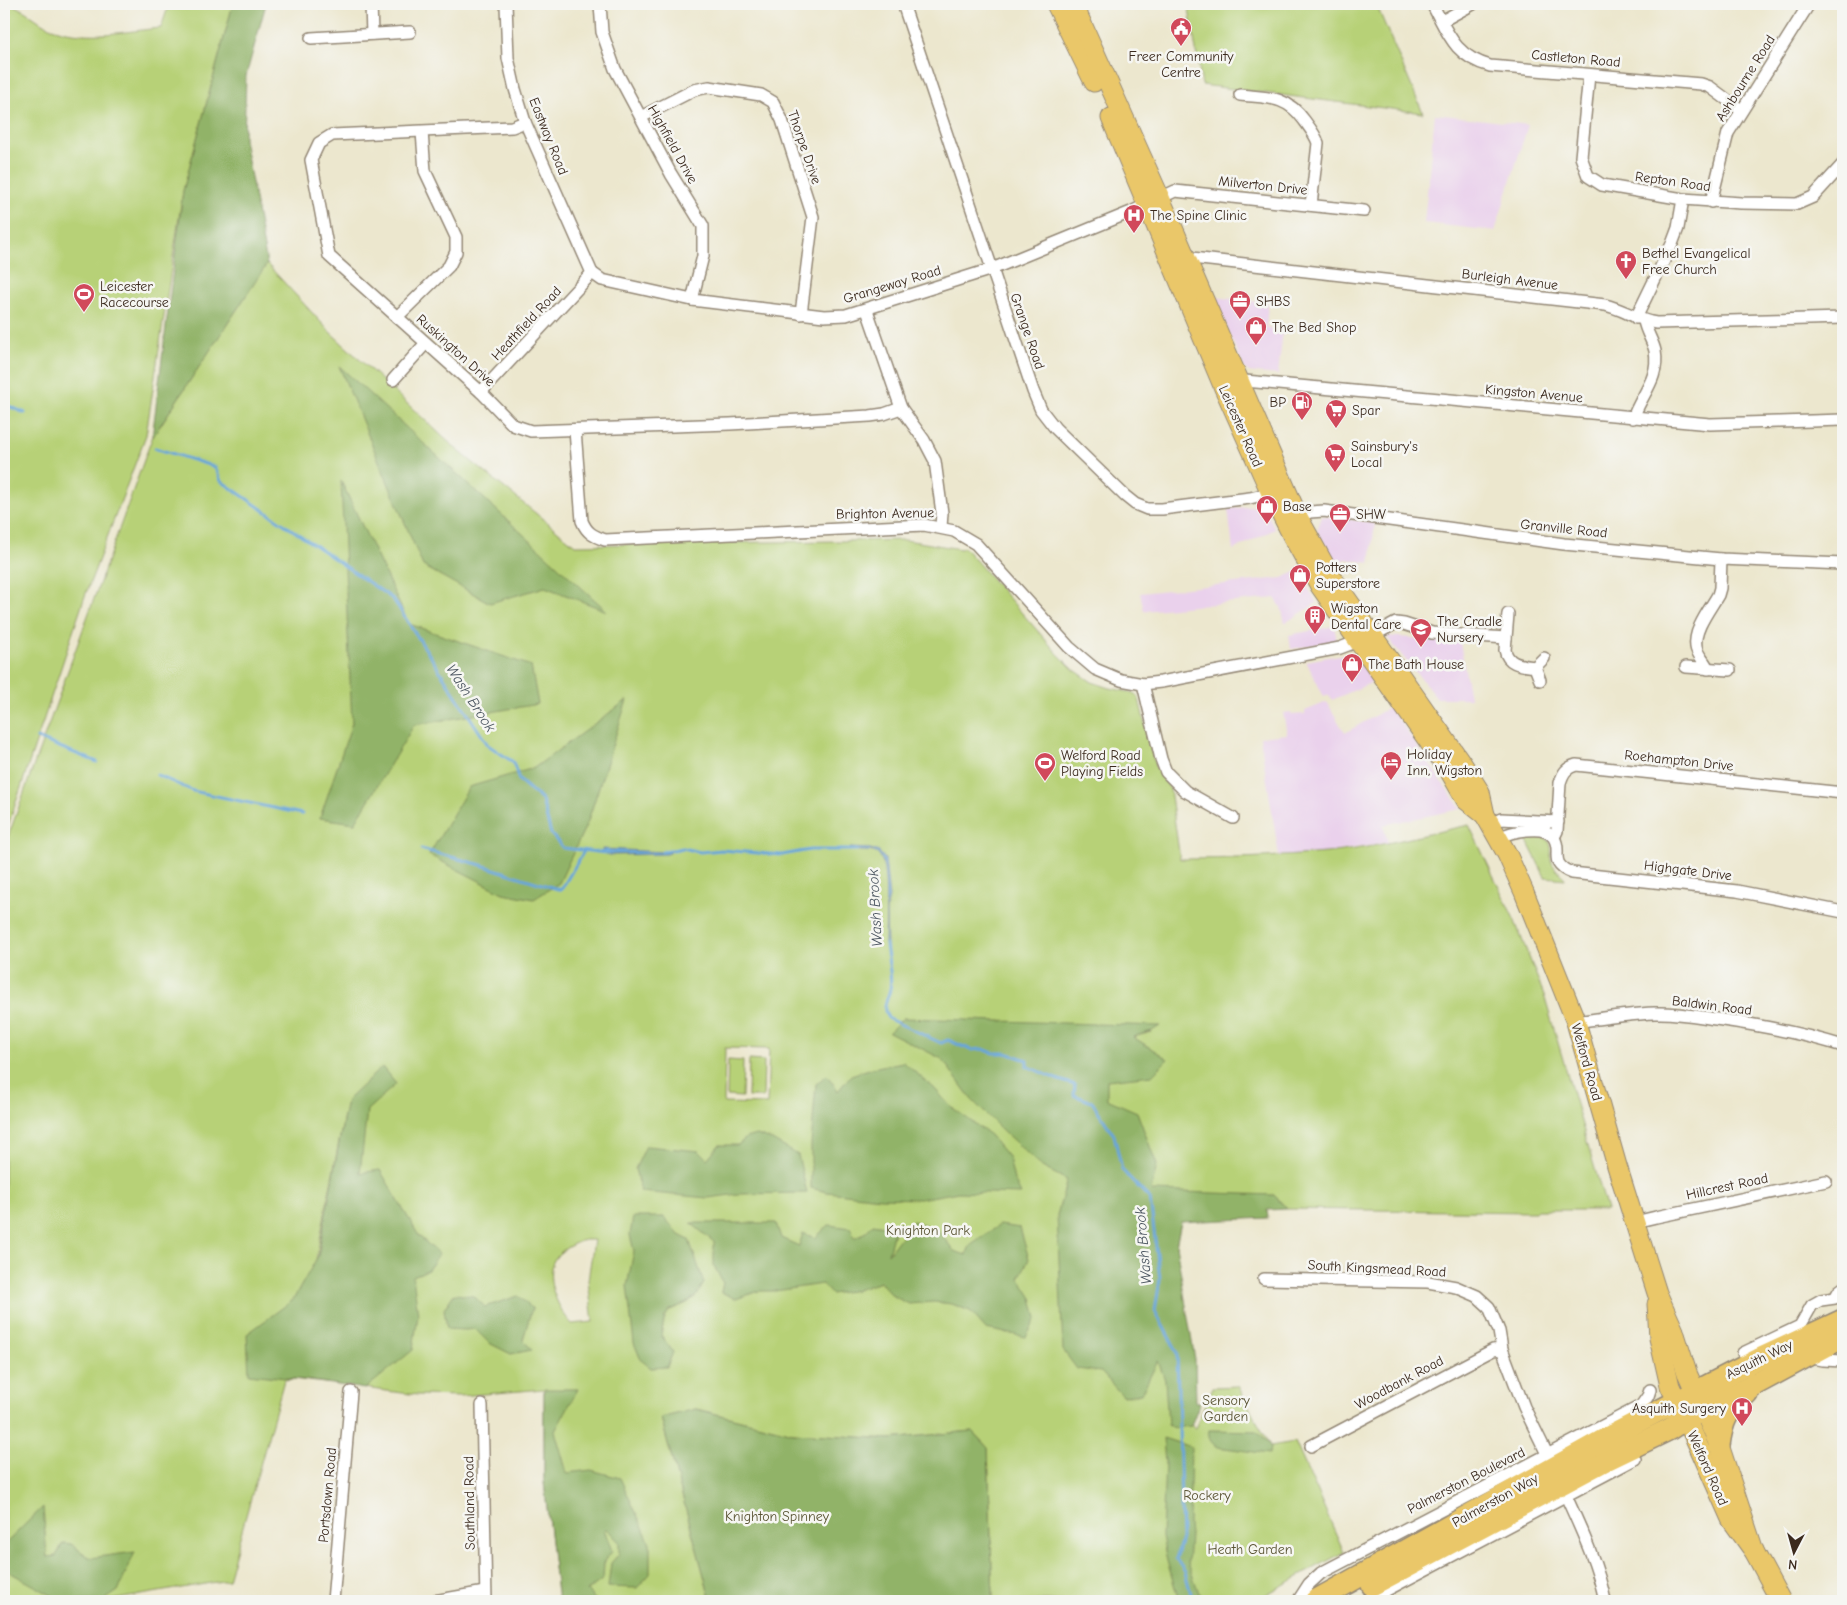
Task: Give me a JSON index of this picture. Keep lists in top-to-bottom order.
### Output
{
  "streets": {
    "highway": ["Asquith Way", "Palmerston Way"],
    "main road": ["Leicester Road", "Welford Road"],
    "street": [
      "Castleton Road",
      "Ashbourne Road",
      "Eastway Road",
      "Highfield Drive",
      "Thorpe Drive",
      "Repton Road",
      "Milverton Drive",
      "Burleigh Avenue",
      "Grangeway Road",
      "Heathfield Road",
      "Grange Road",
      "Ruskington Drive",
      "Kingston Avenue",
      "Brighton Avenue",
      "Granville Road",
      "Roehampton Drive",
      "Highgate Drive",
      "Baldwin Road",
      "Hillcrest Road",
      "South Kingsmead Road",
      "Woodbank Road",
      "Palmerston Boulevard",
      "Portsdown Road",
      "Southland Road"
    ]
  },
  "crossings": [
    ["Castleton Road", "Ashbourne Road"],
    ["Castleton Road", "Repton Road"],
    ["Ashbourne Road", "Repton Road"],
    ["Eastway Road", "Grangeway Road"],
    ["Eastway Road", "Heathfield Road"],
    ["Eastway Road", "Ruskington Drive"],
    ["Highfield Drive", "Thorpe Drive"],
    ["Highfield Drive", "Grangeway Road"],
    ["Thorpe Drive", "Grangeway Road"],
    ["Milverton Drive", "Grangeway Road"],
    ["Milverton Drive", "Leicester Road"],
    ["Burleigh Avenue", "Leicester Road"],
    ["Grangeway Road", "Heathfield Road"],
    ["Grangeway Road", "Grange Road"],
    ["Grangeway Road", "Leicester Road"],
    ["Heathfield Road", "Ruskington Drive"],
    ["Grange Road", "Leicester Road"],
    ["Ruskington Drive", "Brighton Avenue"],
    ["Kingston Avenue", "Leicester Road"],
    ["Leicester Road", "Brighton Avenue"],
    ["Leicester Road", "Granville Road"],
    ["Leicester Road", "Welford Road"],
    ["Roehampton Drive", "Highgate Drive"],
    ["Baldwin Road", "Welford Road"],
    ["Welford Road", "Hillcrest Road"],
    ["Welford Road", "Asquith Way"],
    ["Welford Road", "Palmerston Way"],
    ["South Kingsmead Road", "Woodbank Road"],
    ["South Kingsmead Road", "Palmerston Boulevard"],
    ["South Kingsmead Road", "Palmerston Way"],
    ["Asquith Way", "Palmerston Way"],
    ["Palmerston Boulevard", "Palmerston Way"]
  ],
  "water": ["Wash Brook"],
  "parks": [
    "Knighton Park",
    "Sensory Garden",
    "Rockery",
    "Knighton Spinney",
    "Heath Garden"
  ],
  "places": {
    "public building": ["Freer Community Centre"],
    "hospital": ["The Spine Clinic", "Asquith Surgery"],
    "church": ["Bethel Evangelical Free Church"],
    "sports": ["Leicester Racecourse", "Welford Road Playing Fields"],
    "office": ["SHBS", "SHW"],
    "shop": [
      "The Bed Shop",
      "Base",
      "Potters Superstore",
      "The Bath House"
    ],
    "fuel station": ["BP"],
    "supermarket": ["Spar", "Sainsbury's Local"],
    "building": ["Wigston Dental Care"],
    "school or university": ["The Cradle Nursery"],
    "hotel": ["Holiday Inn, Wigston"]
  },
  "north": "bottom"
}
